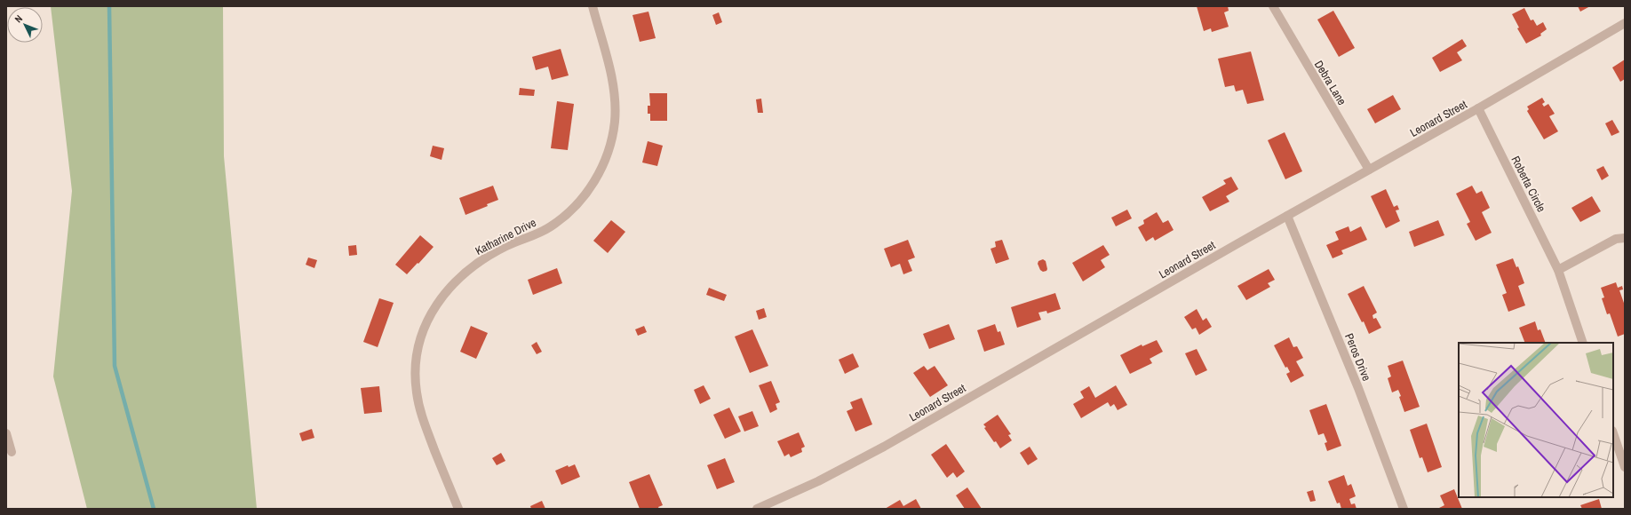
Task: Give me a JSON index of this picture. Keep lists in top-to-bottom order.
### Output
{
  "streets": {
    "street": [
      "Debra Lane",
      "Leonard Street",
      "Roberta Circle",
      "Katharine Drive",
      "Peros Drive"
    ]
  },
  "crossings": [
    ["Debra Lane", "Leonard Street"],
    ["Leonard Street", "Roberta Circle"],
    ["Leonard Street", "Peros Drive"]
  ],
  "north": "top left"
}
